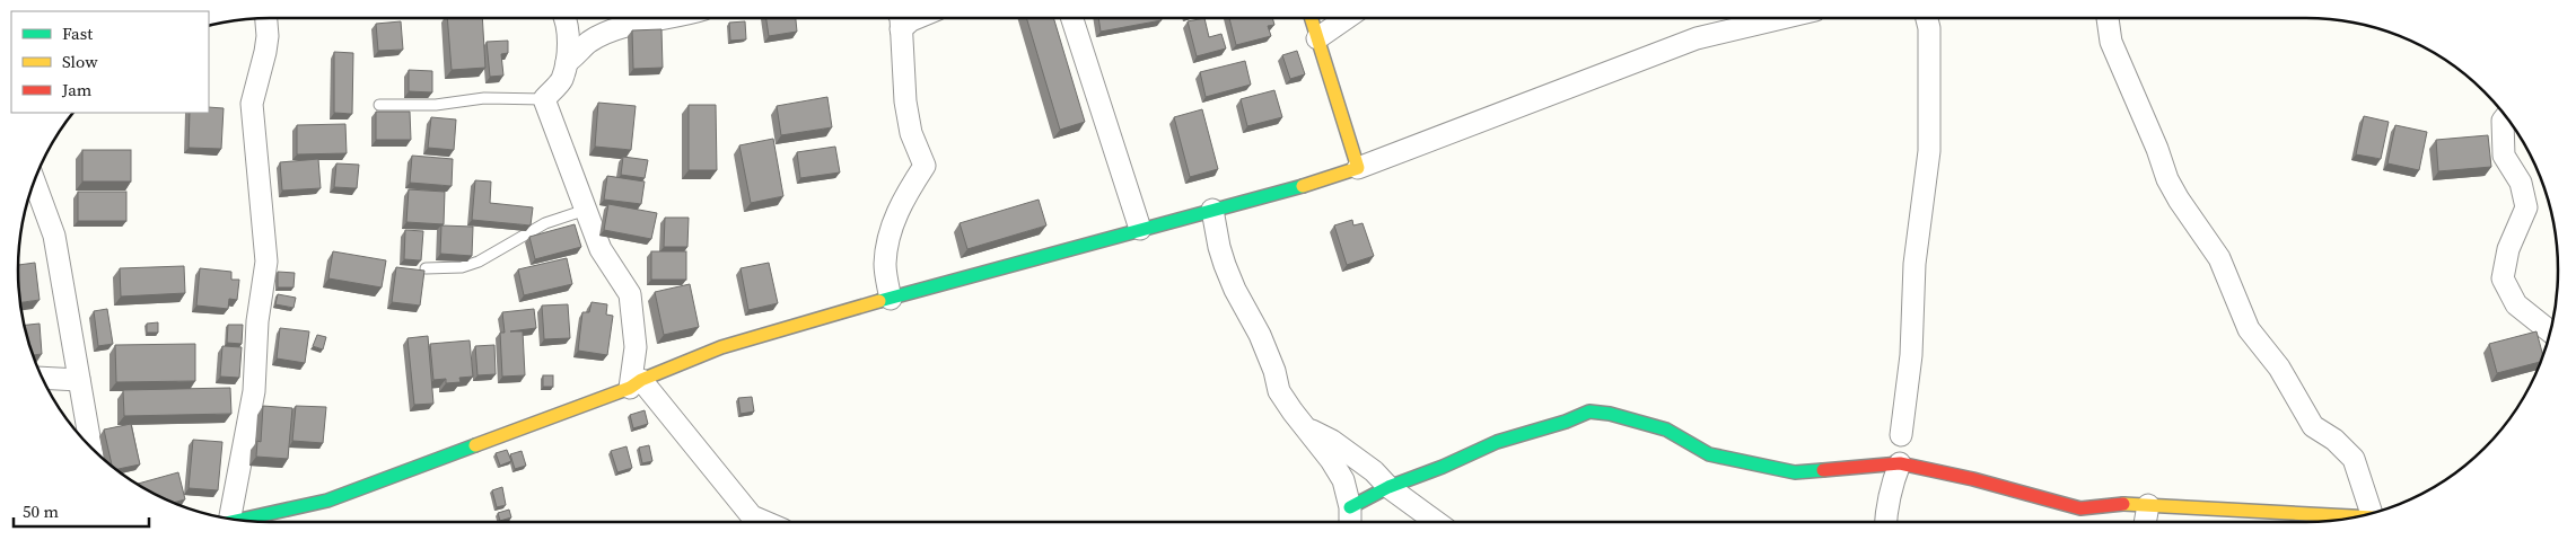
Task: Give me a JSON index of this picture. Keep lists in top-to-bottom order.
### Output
{
  "legend": ["Fast", "Slow", "Jam"],
  "scale_bar": "50 m"
}
